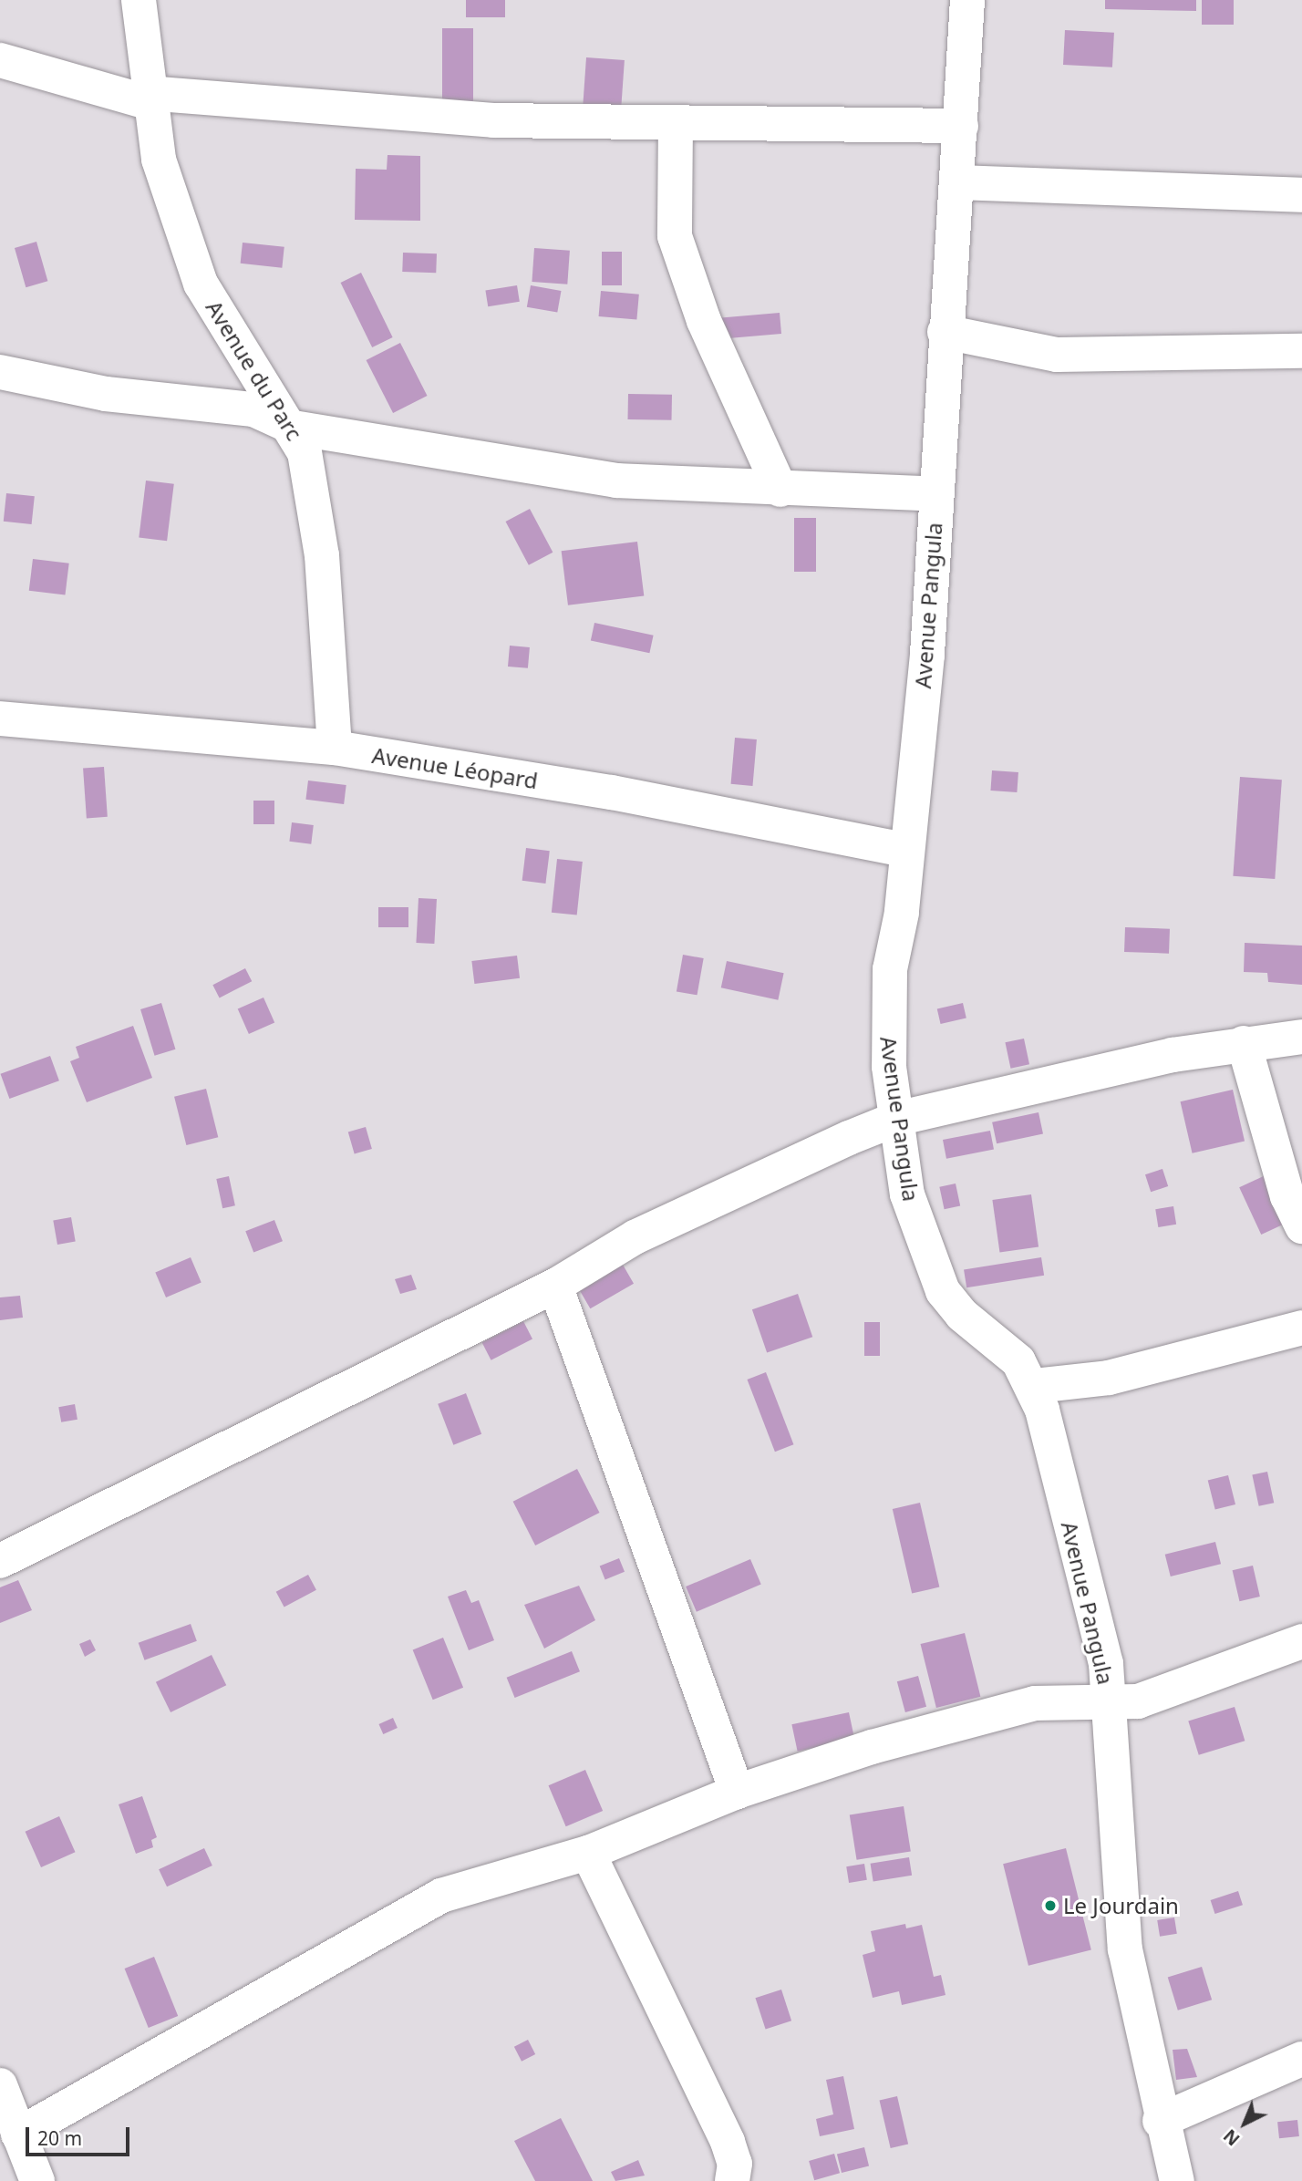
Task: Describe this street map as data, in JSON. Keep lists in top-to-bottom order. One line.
{"streets":{"street":["Avenue du Parc","Avenue Pangula","Avenue Léopard"]},"crossings":[["Avenue du Parc","Avenue Léopard"],["Avenue Pangula","Avenue Léopard"]],"places":["Le Jourdain"],"scale_bar":"20 m","north":"bottom left"}
